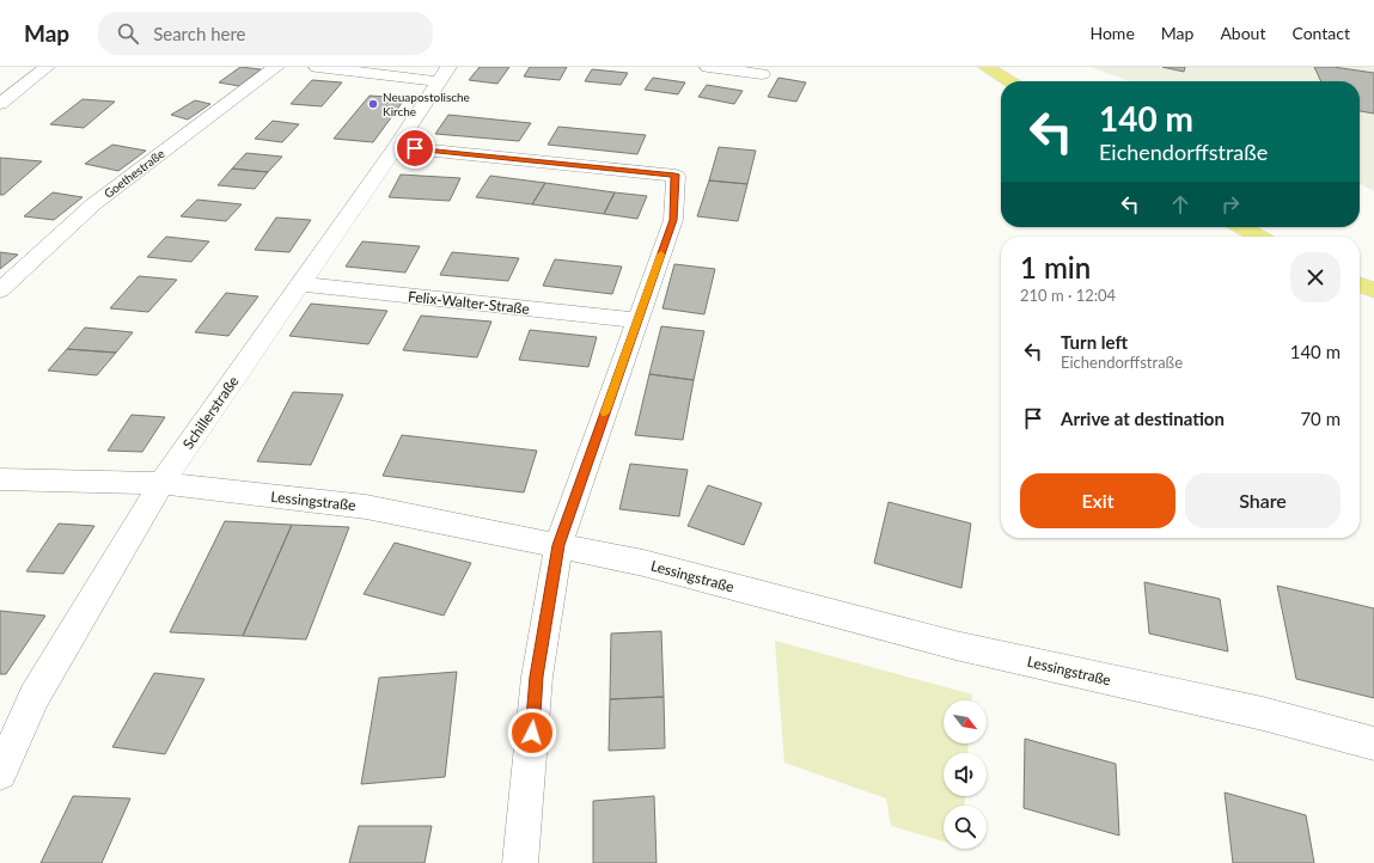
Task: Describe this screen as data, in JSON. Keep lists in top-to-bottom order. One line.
{"streets":{"street":["Goethestraße","Felix-Walter-Straße","Schillerstraße","Lessingstraße"]},"crossings":[["Felix-Walter-Straße","Schillerstraße"],["Schillerstraße","Lessingstraße"]],"places":["Neuapostolische Kirche"],"north":"bottom right","page":{"header":"Map","search":"Search here","nav":["Home","Map","About","Contact"],"turn":["140 m","Eichendorffstraße"],"heading":["1 min","210 m · 12:04"],"list":[{"name":"Turn left","note":"Eichendorffstraße","value":"140 m"},{"name":"Arrive at destination","value":"70 m"}],"buttons":["Exit","Share"]}}
